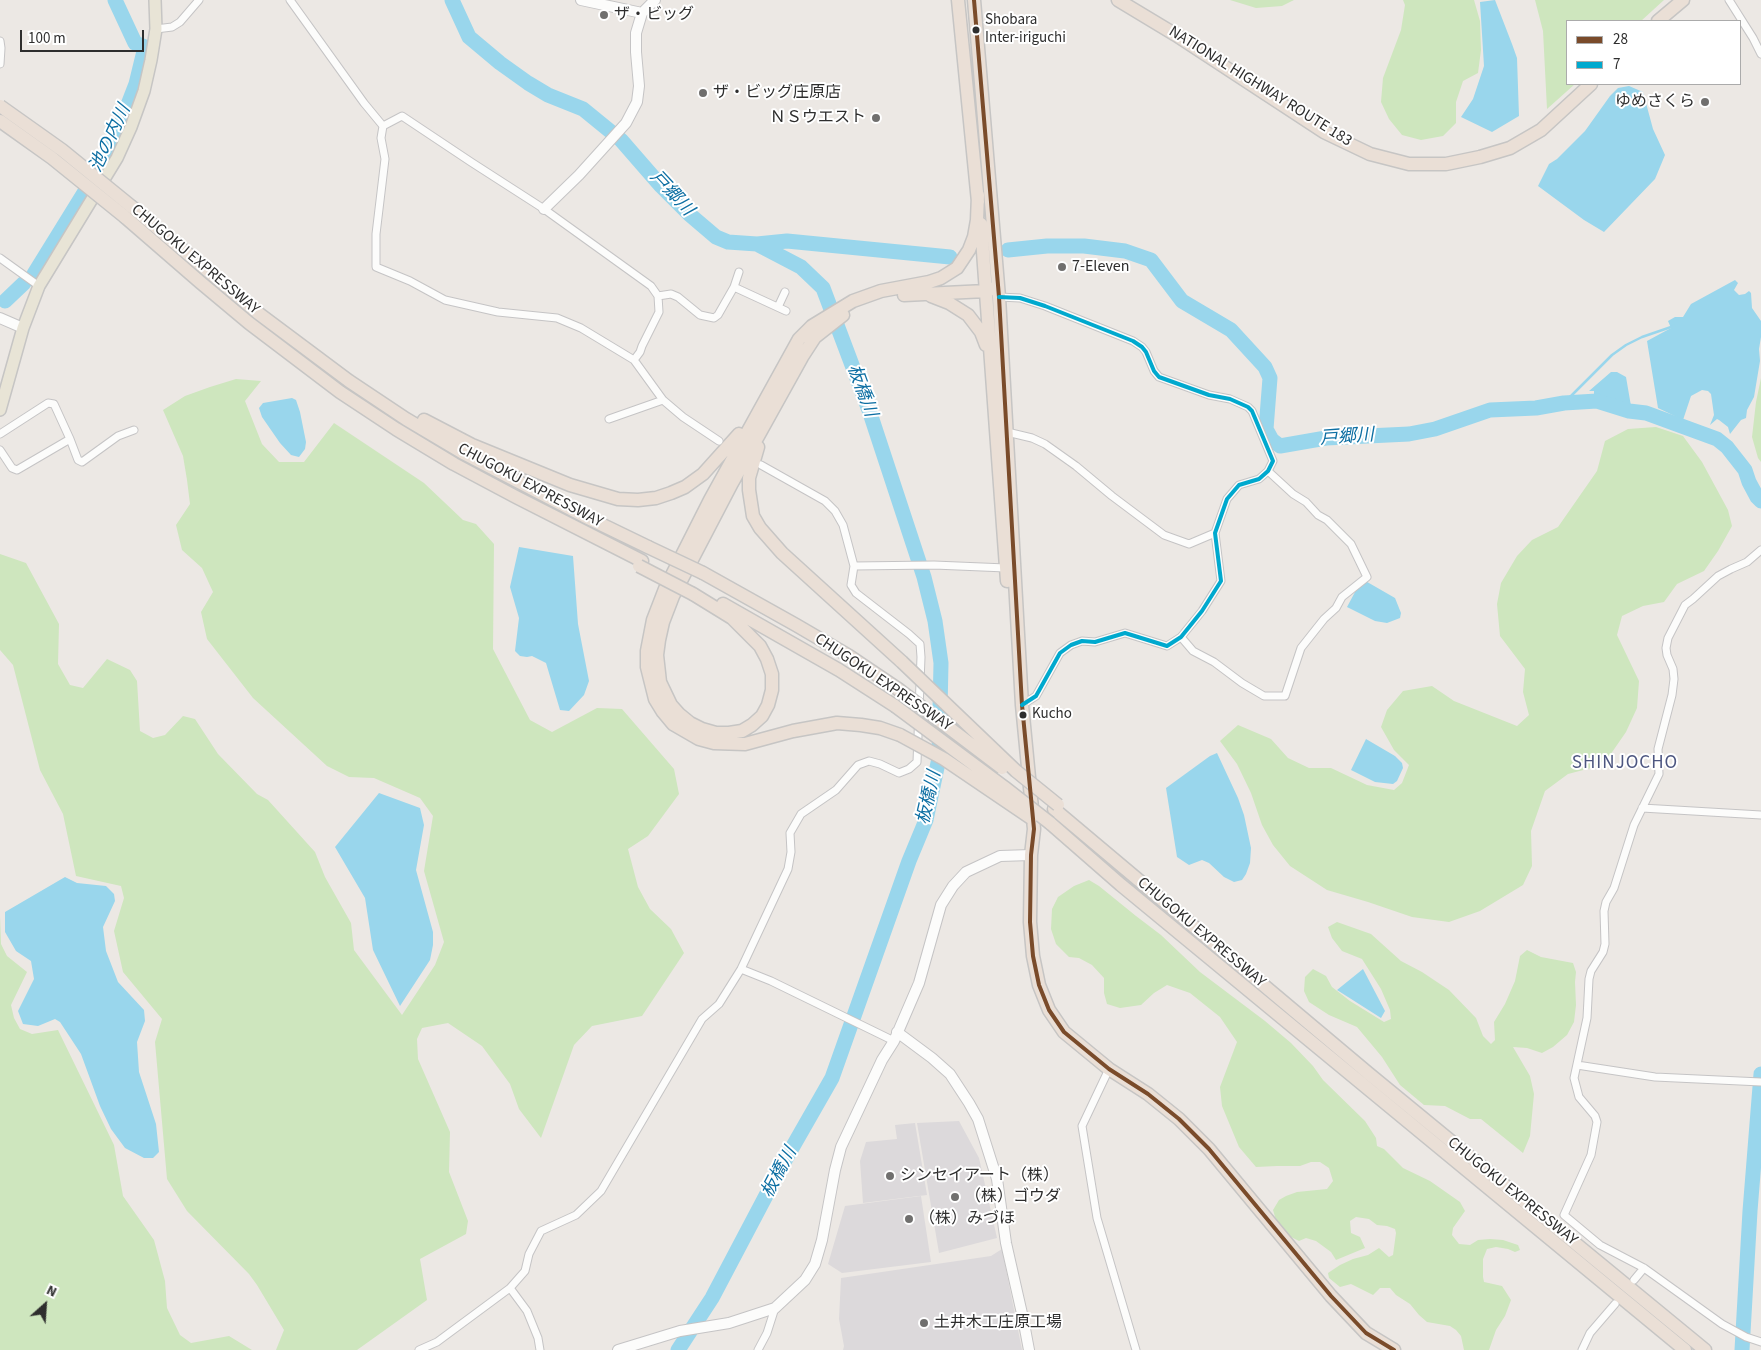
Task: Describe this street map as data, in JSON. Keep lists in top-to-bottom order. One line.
{"streets":{"highway":["NATIONAL HIGHWAY ROUTE 183","CHUGOKU EXPRESSWAY"]},"districts":["SHINJOCHO"],"water":["池の内川","戸郷川","板橋川"],"places":["ザ・ビッグ","Shobara Inter-iriguchi","ザ・ビッグ庄原店","ゆめさくら","ＮＳウエスト","7-Eleven","Kucho","シンセイアート（株）","（株）ゴウダ","（株）みづほ","土井木工庄原工場"],"lines":["transit line 28","transit line 7"],"legend":["28","7"],"scale_bar":"100 m","north":"top right"}
